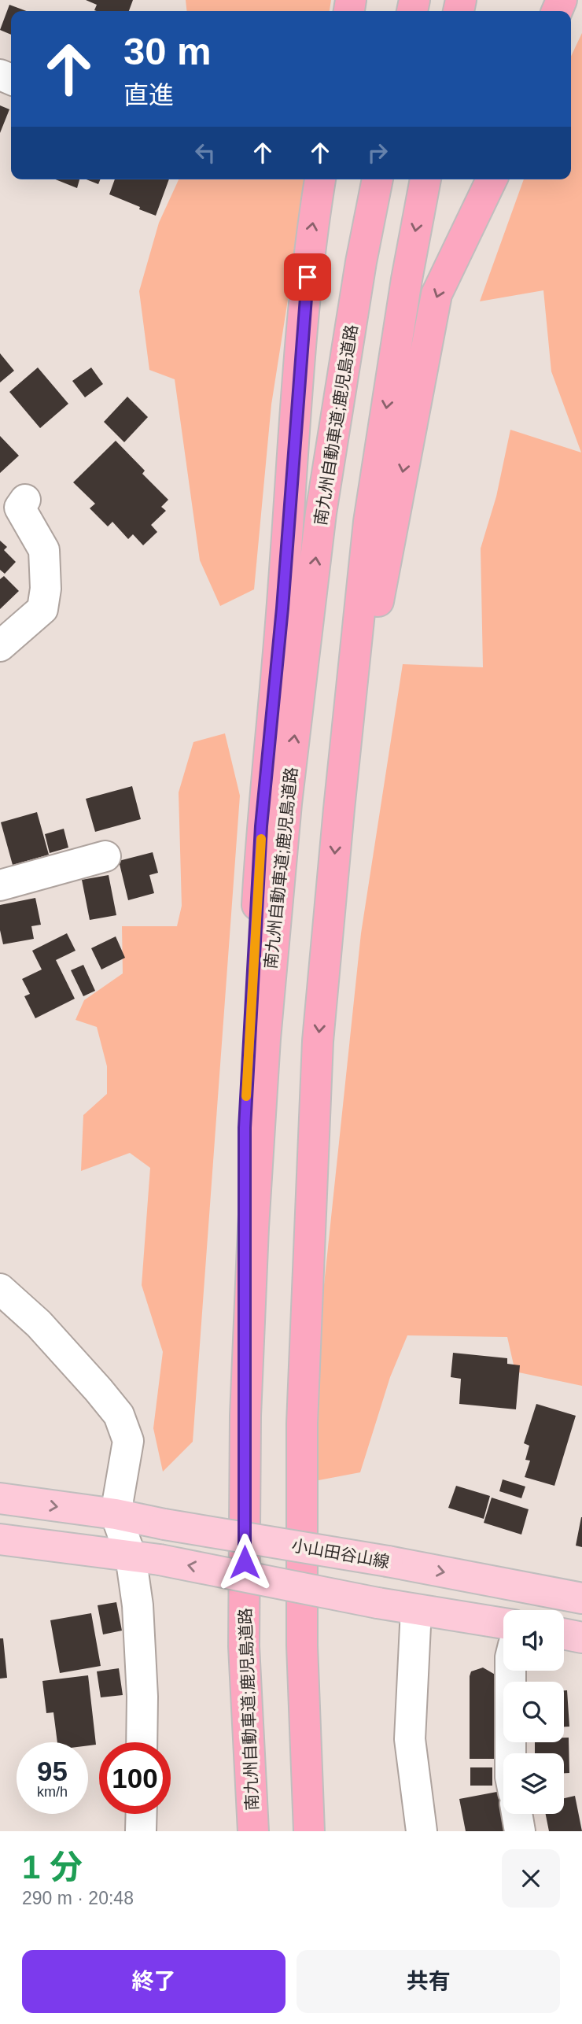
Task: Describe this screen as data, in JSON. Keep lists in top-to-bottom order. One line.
{"streets":{"highway":["南九州自動車道;鹿児島道路"],"main road":["小山田谷山線"]},"page":{"turn":["30 m","直進"],"speed":"95 km/h","limit":"100","heading":["1 分","290 m · 20:48"],"buttons":["終了","共有"]}}
